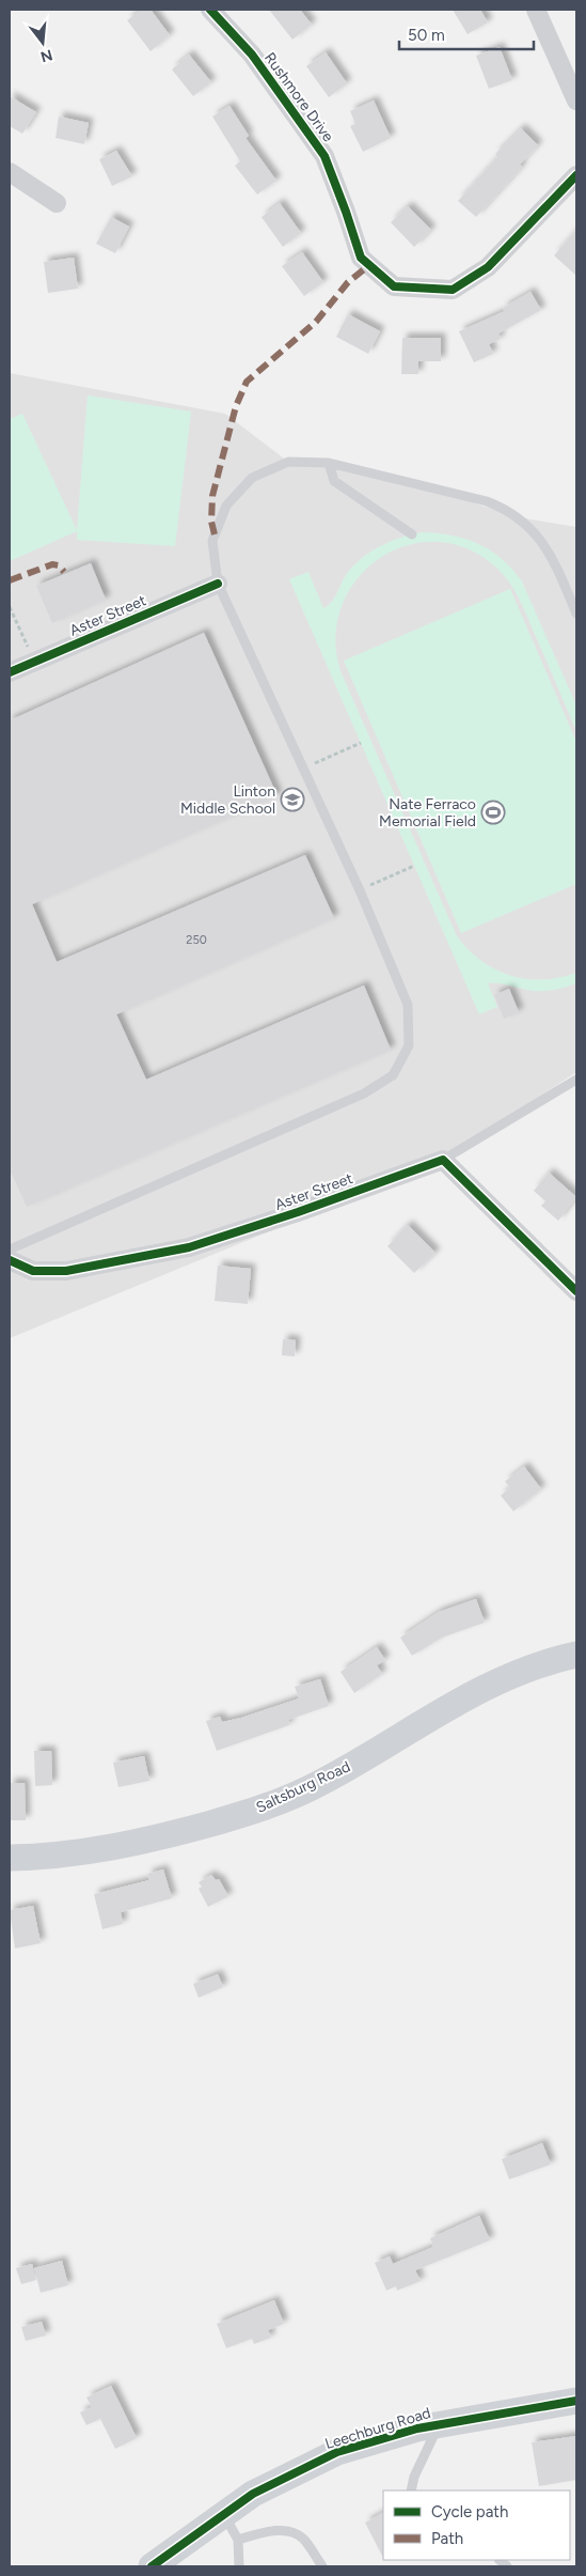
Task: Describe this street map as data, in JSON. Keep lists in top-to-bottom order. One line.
{"streets":{"main road":["Saltsburg Road","Leechburg Road"],"street":["Rushmore Drive","Aster Street"]},"places":{"school or university":["Linton Middle School"],"sports":["Nate Ferraco Memorial Field"]},"house_numbers":["250"],"legend":["Cycle path","Path"],"scale_bar":"50 m","north":"bottom"}
